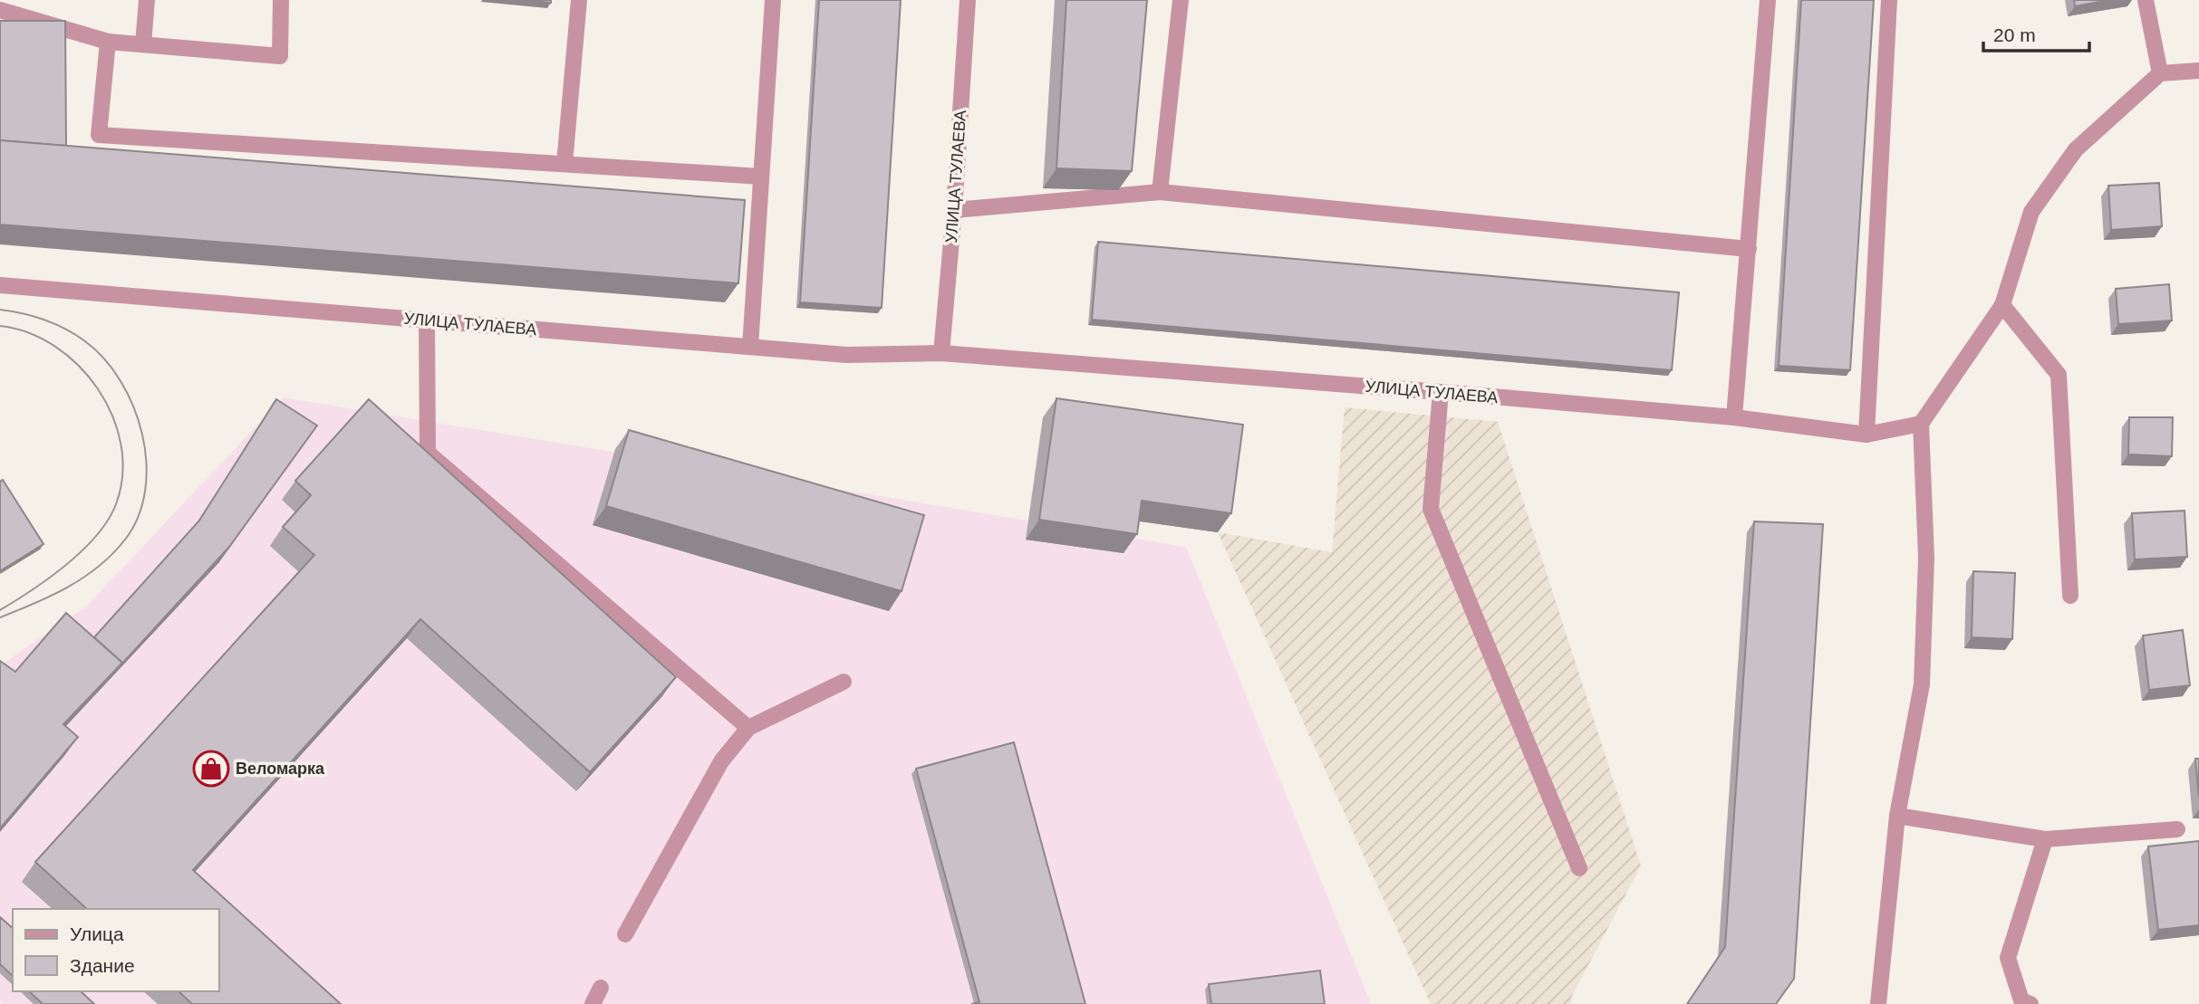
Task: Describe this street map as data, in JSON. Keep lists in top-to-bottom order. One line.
{"streets":{"street":["УЛИЦА ТУЛАЕВА"]},"places":{"shop":["Веломарка"]},"legend":["Улица","Здание"],"scale_bar":"20 m"}
